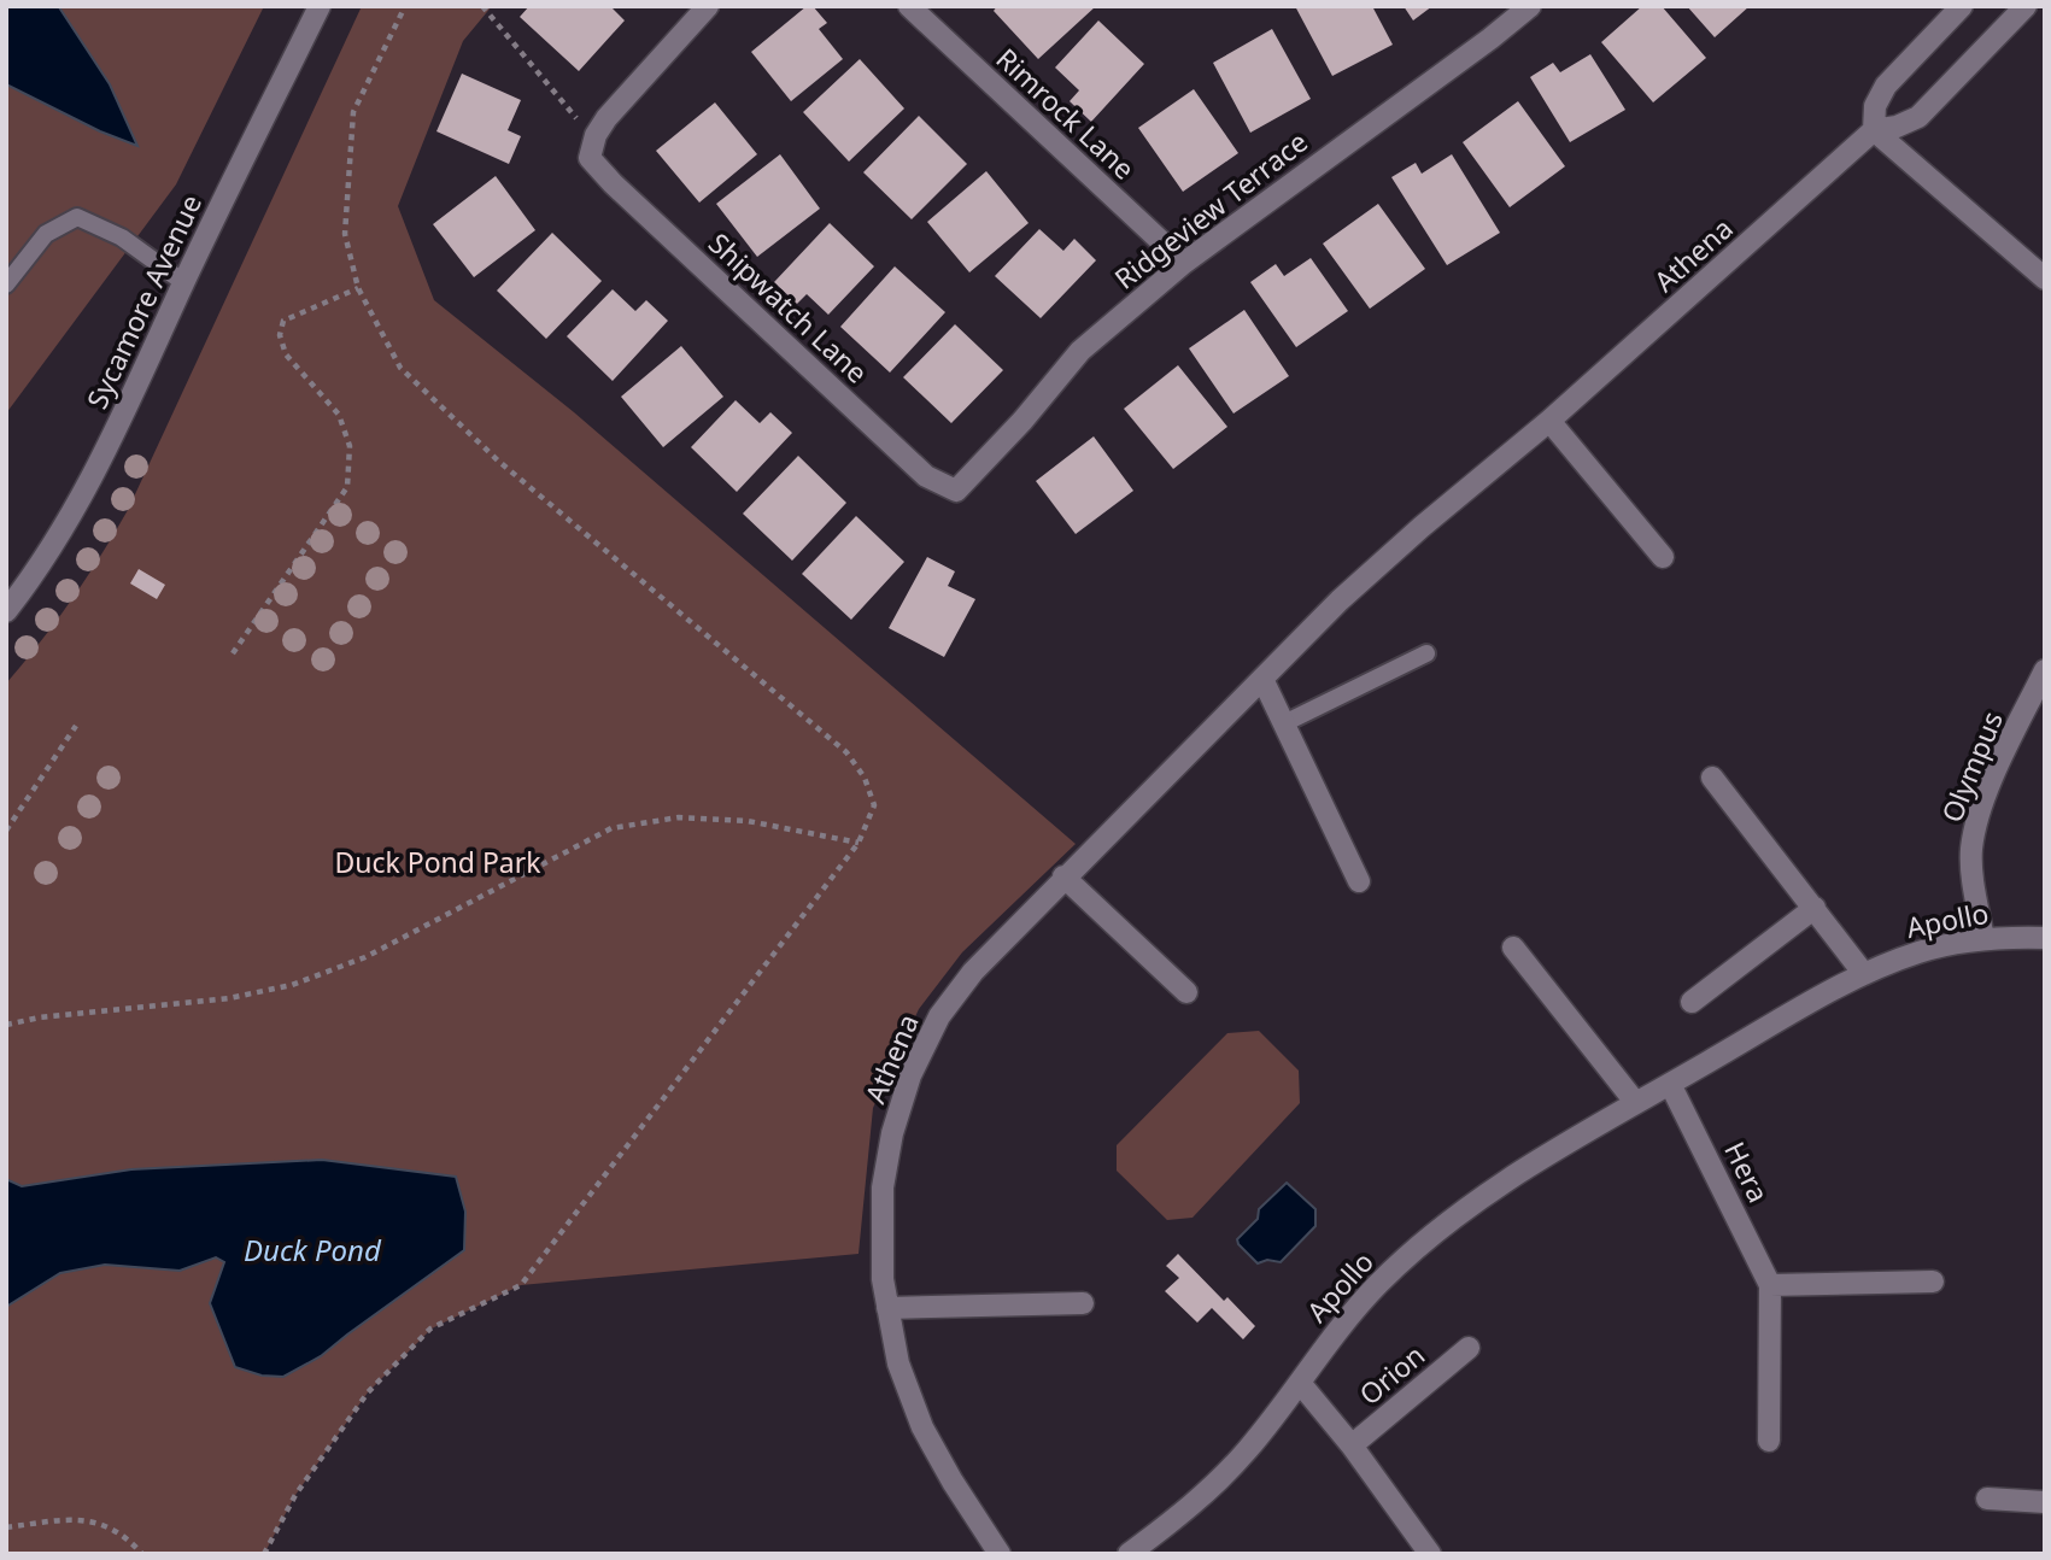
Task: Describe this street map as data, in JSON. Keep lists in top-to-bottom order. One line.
{"streets":{"street":["Rimrock Lane","Ridgeview Terrace","Athena","Sycamore Avenue","Shipwatch Lane","Olympus","Apollo","Hera","Orion"]},"crossings":[["Rimrock Lane","Ridgeview Terrace"],["Ridgeview Terrace","Shipwatch Lane"],["Olympus","Apollo"],["Apollo","Hera"],["Apollo","Orion"]],"water":["Duck Pond"],"parks":["Duck Pond Park"]}
